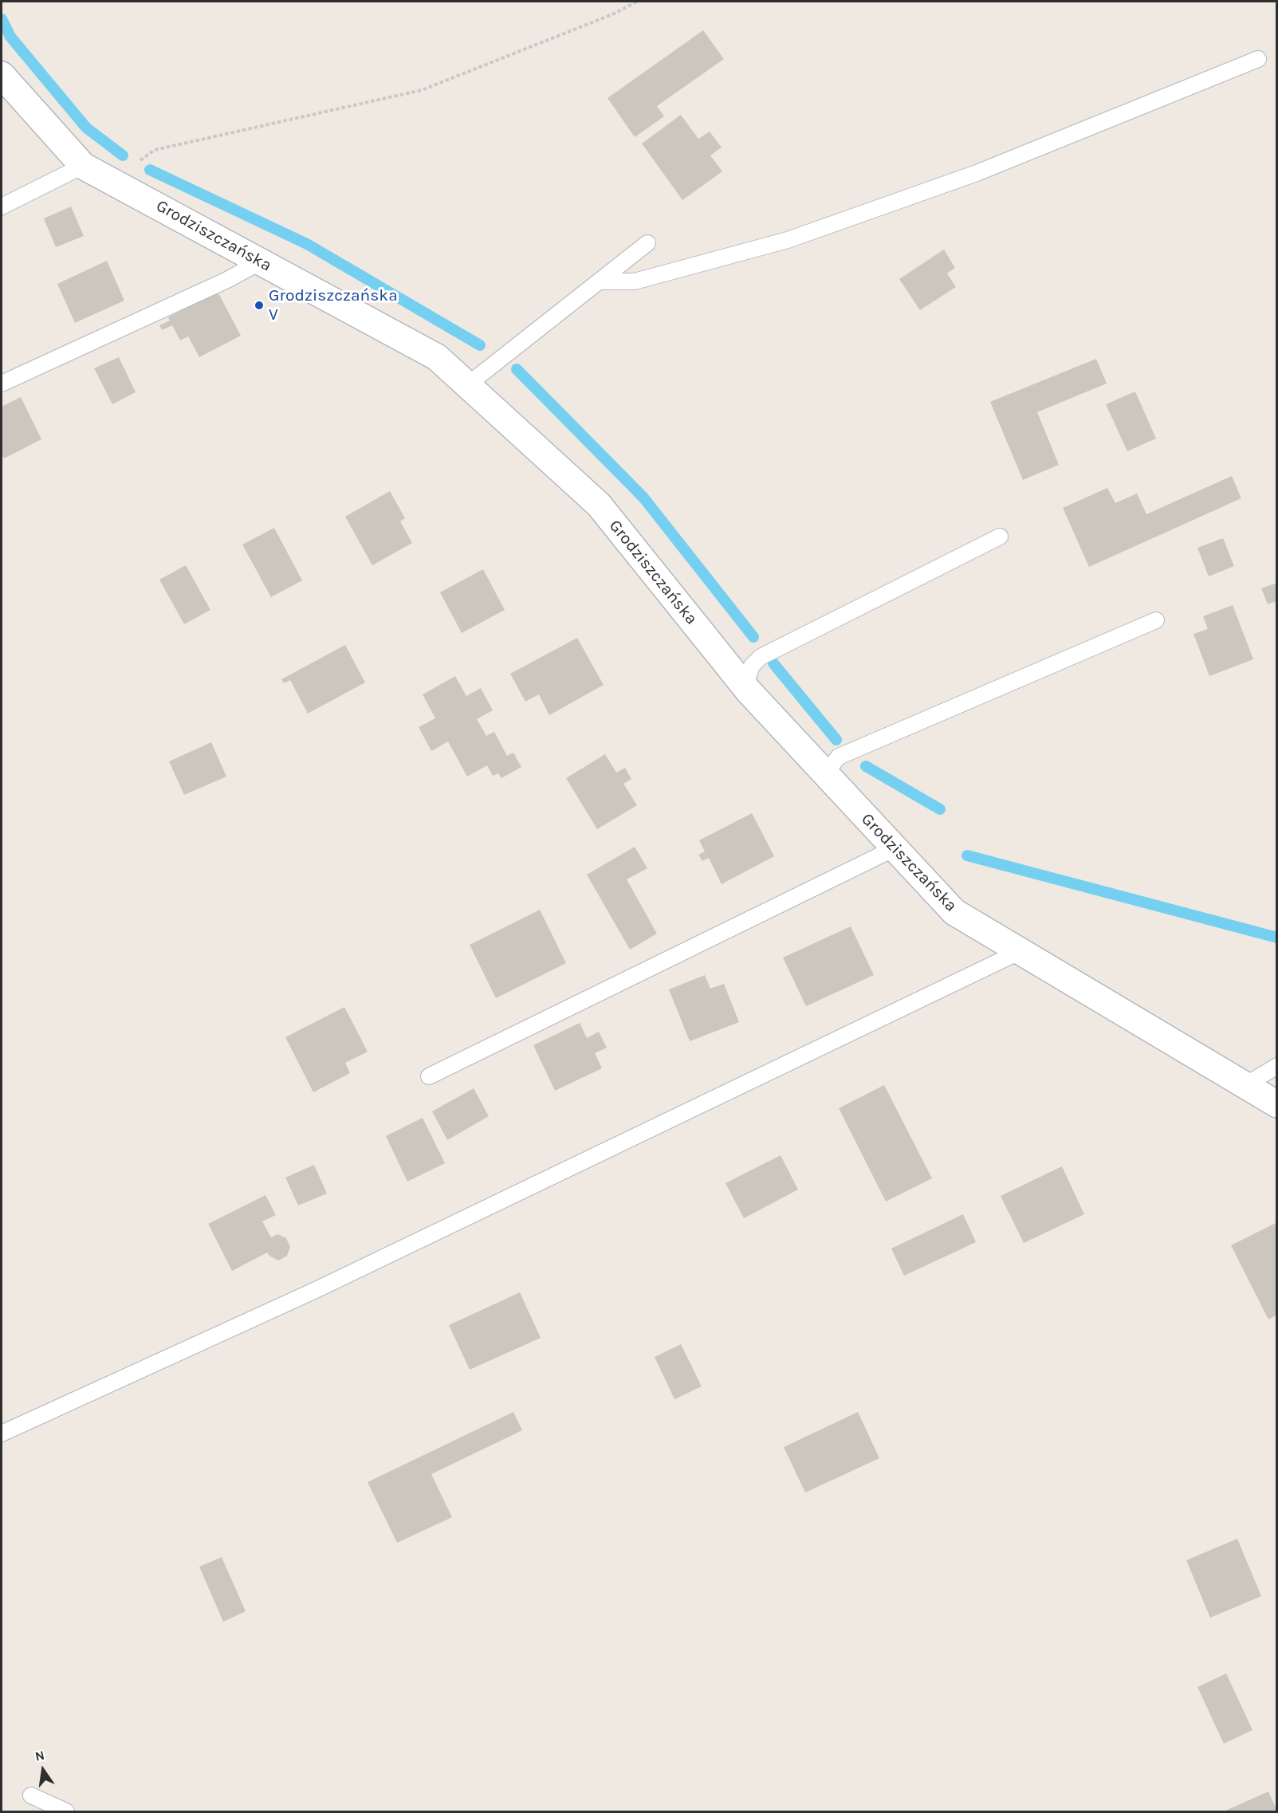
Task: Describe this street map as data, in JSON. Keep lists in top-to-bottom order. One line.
{"streets":{"street":["Grodziszczańska"]},"places":["Grodziszczańska V"],"north":"top"}
